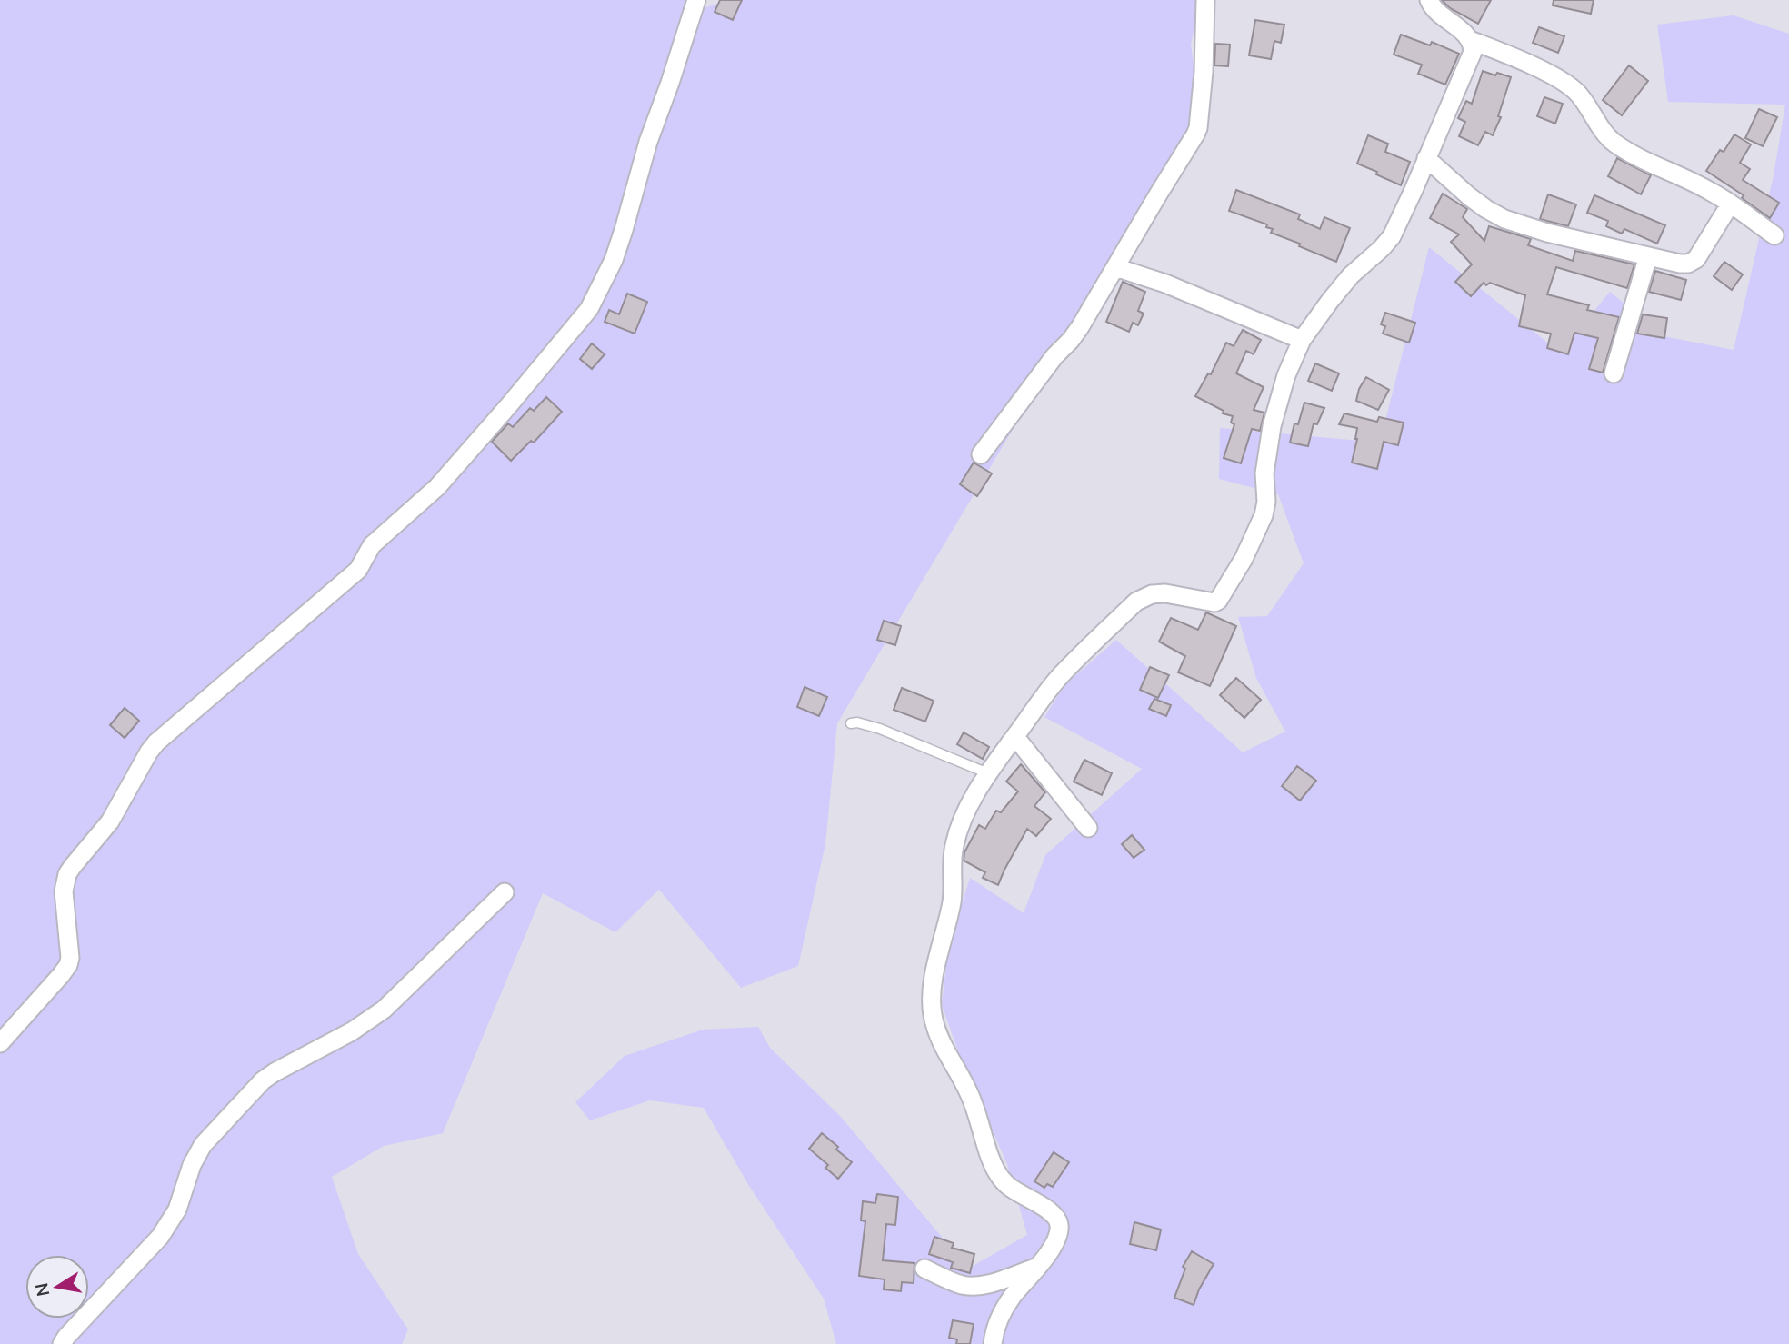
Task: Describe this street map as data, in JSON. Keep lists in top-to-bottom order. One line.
{"north":"left"}
